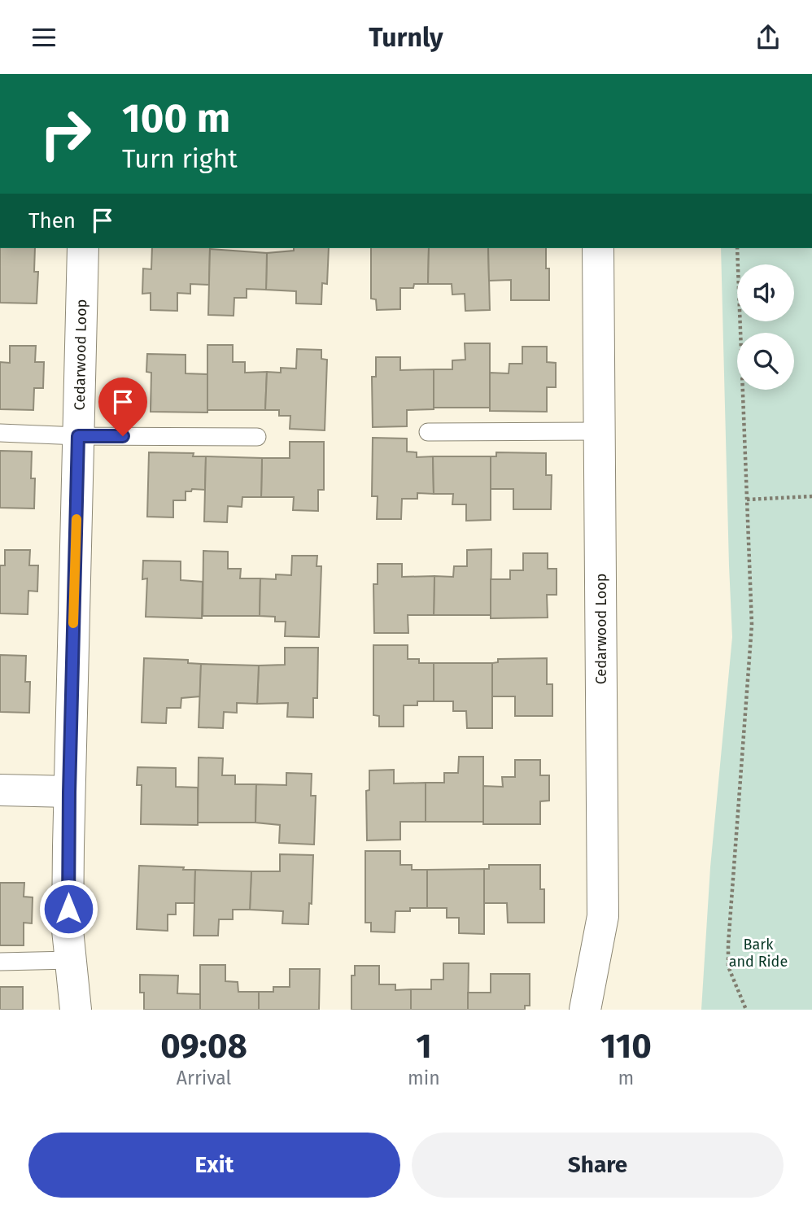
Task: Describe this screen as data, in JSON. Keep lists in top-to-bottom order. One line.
{"streets":{"street":["Cedarwood Loop"]},"parks":["Bark and Ride"],"page":{"header":"Turnly","turn":["100 m","Turn right"],"then":"Then","eta":["09:08","Arrival","1","min","110","m"],"buttons":["Exit","Share"]}}
